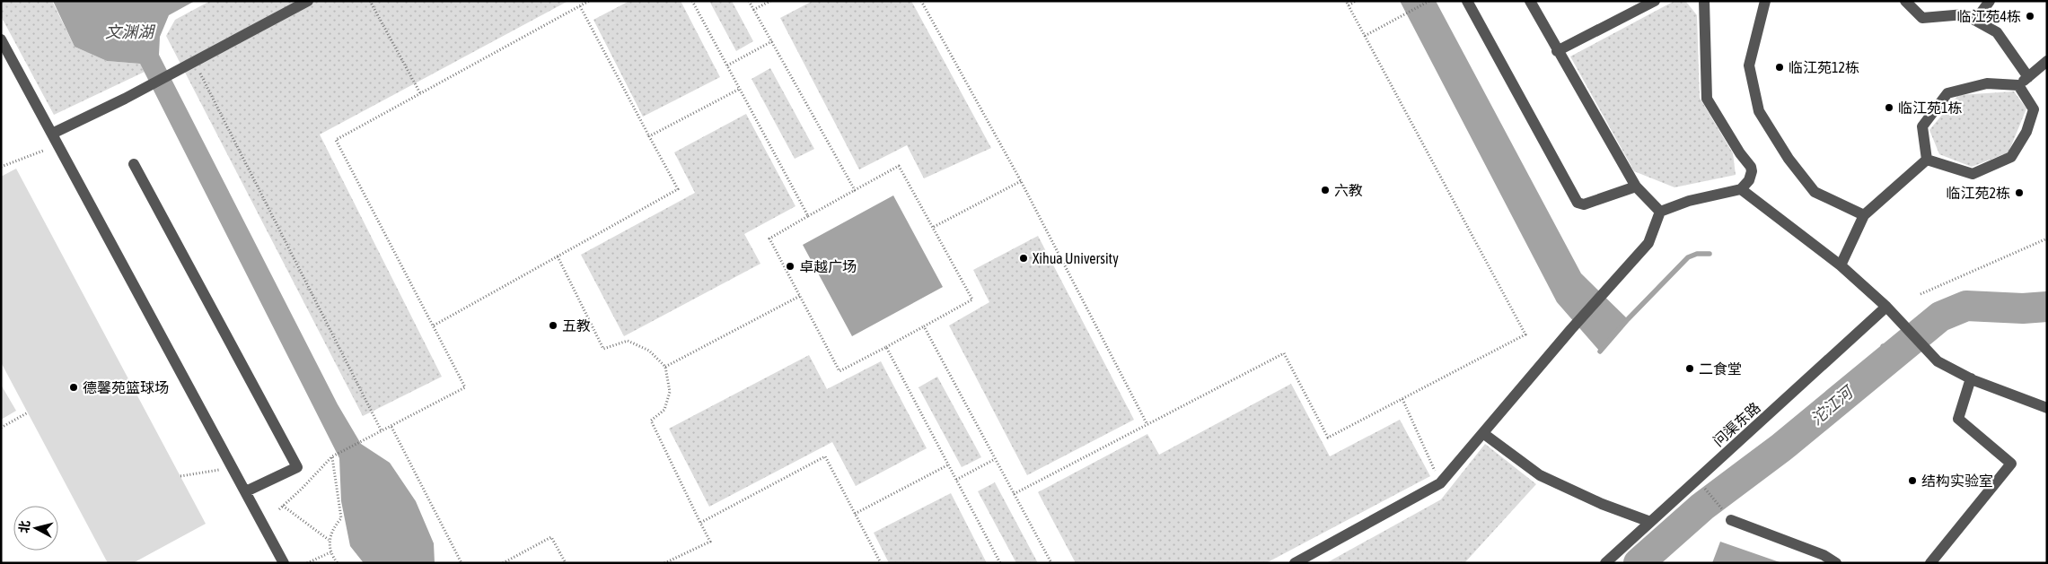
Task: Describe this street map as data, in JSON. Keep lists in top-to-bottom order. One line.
{"streets":{"street":["问渠东路"]},"water":["文渊湖","沱江河"],"places":["临江苑4栋","临江苑12栋","临江苑1栋","六教","临江苑2栋","Xihua University","卓越广场","五教","二食堂","德馨苑篮球场","结构实验室"],"north":"left"}
